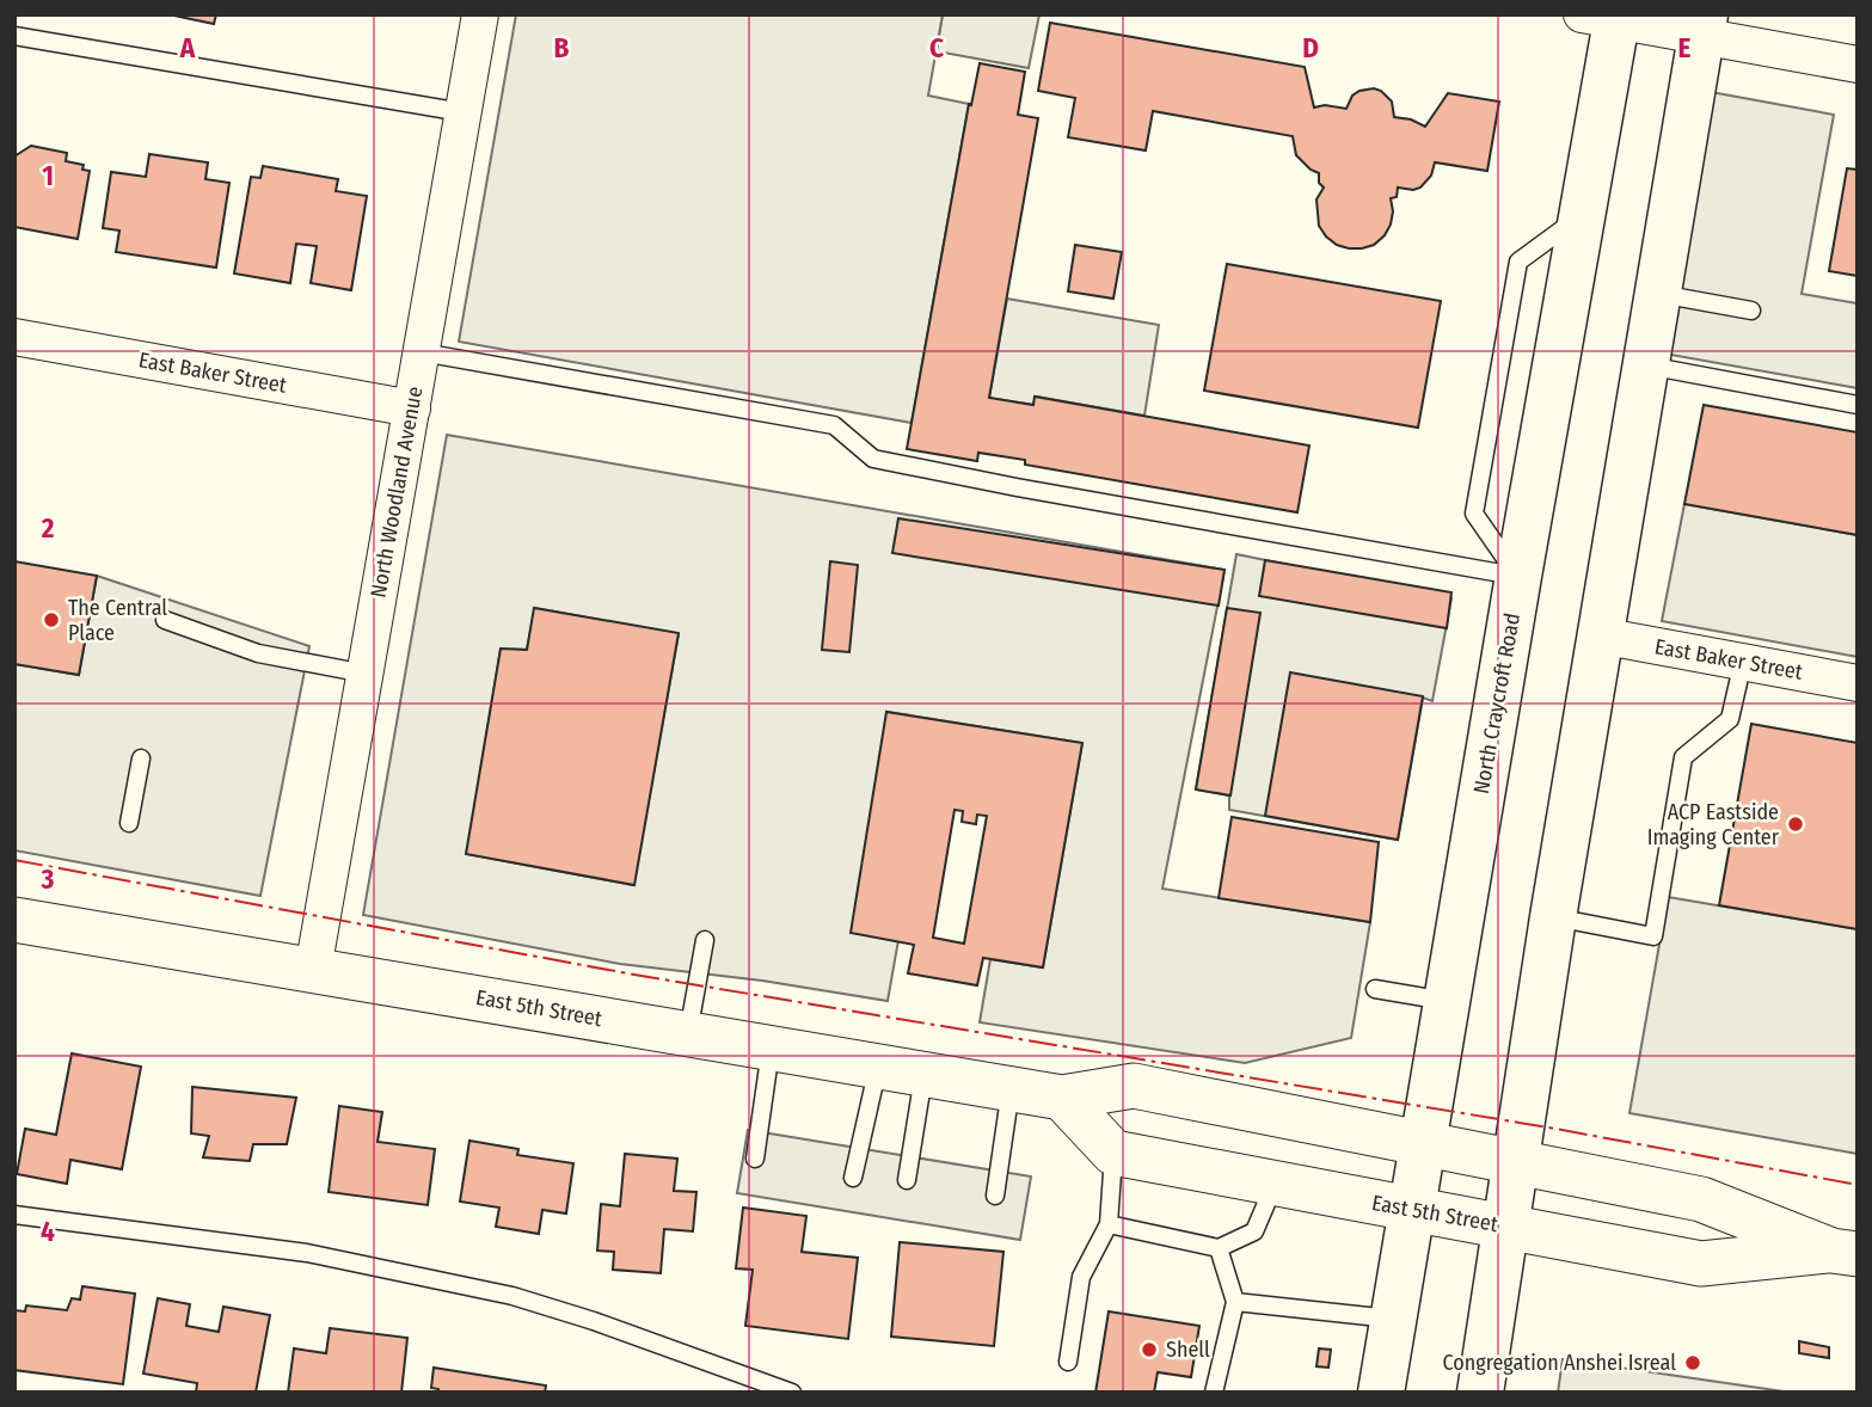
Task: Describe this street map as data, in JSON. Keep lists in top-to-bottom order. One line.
{"streets":{"main road":["North Craycroft Road"],"street":["East Baker Street","North Woodland Avenue","East 5th Street"]},"crossings":[["East Baker Street","North Woodland Avenue"],["North Woodland Avenue","East 5th Street"],["North Craycroft Road","East 5th Street"]],"places":["The Central Place","ACP Eastside Imaging Center","Shell","Congregation Anshei Isreal"],"grid":{"columns":["A","B","C","D","E"],"rows":["1","2","3","4"]}}
